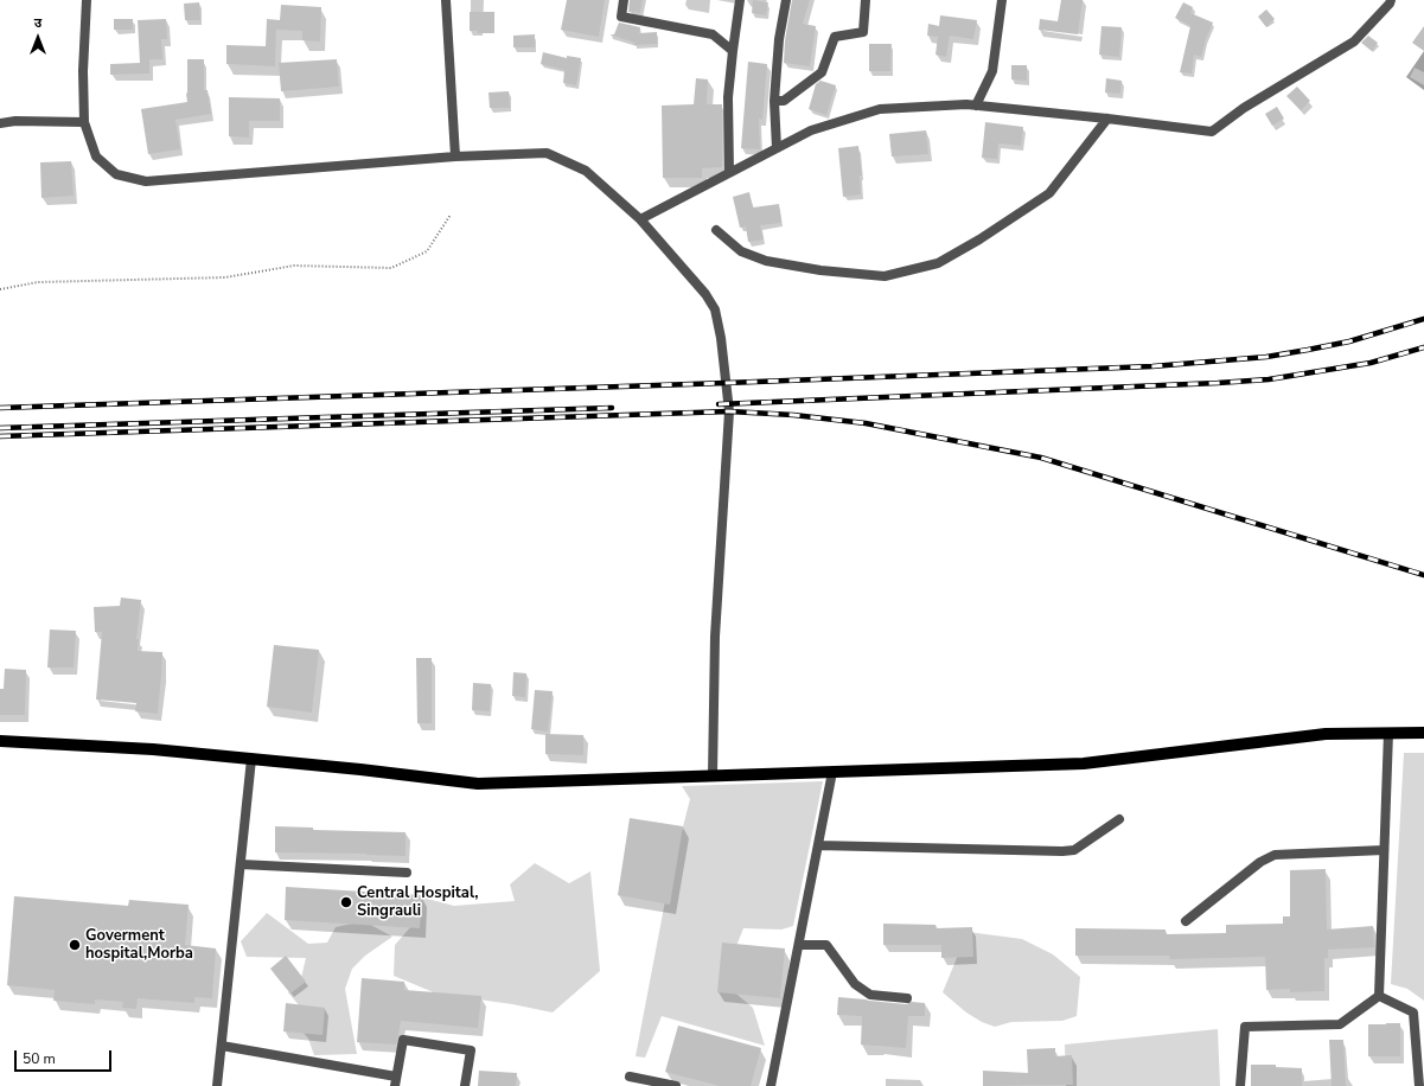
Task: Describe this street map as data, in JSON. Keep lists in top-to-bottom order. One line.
{"places":["Central Hospital, Singrauli","Goverment hospital,Morba"],"scale_bar":"50 m","north":"top"}
